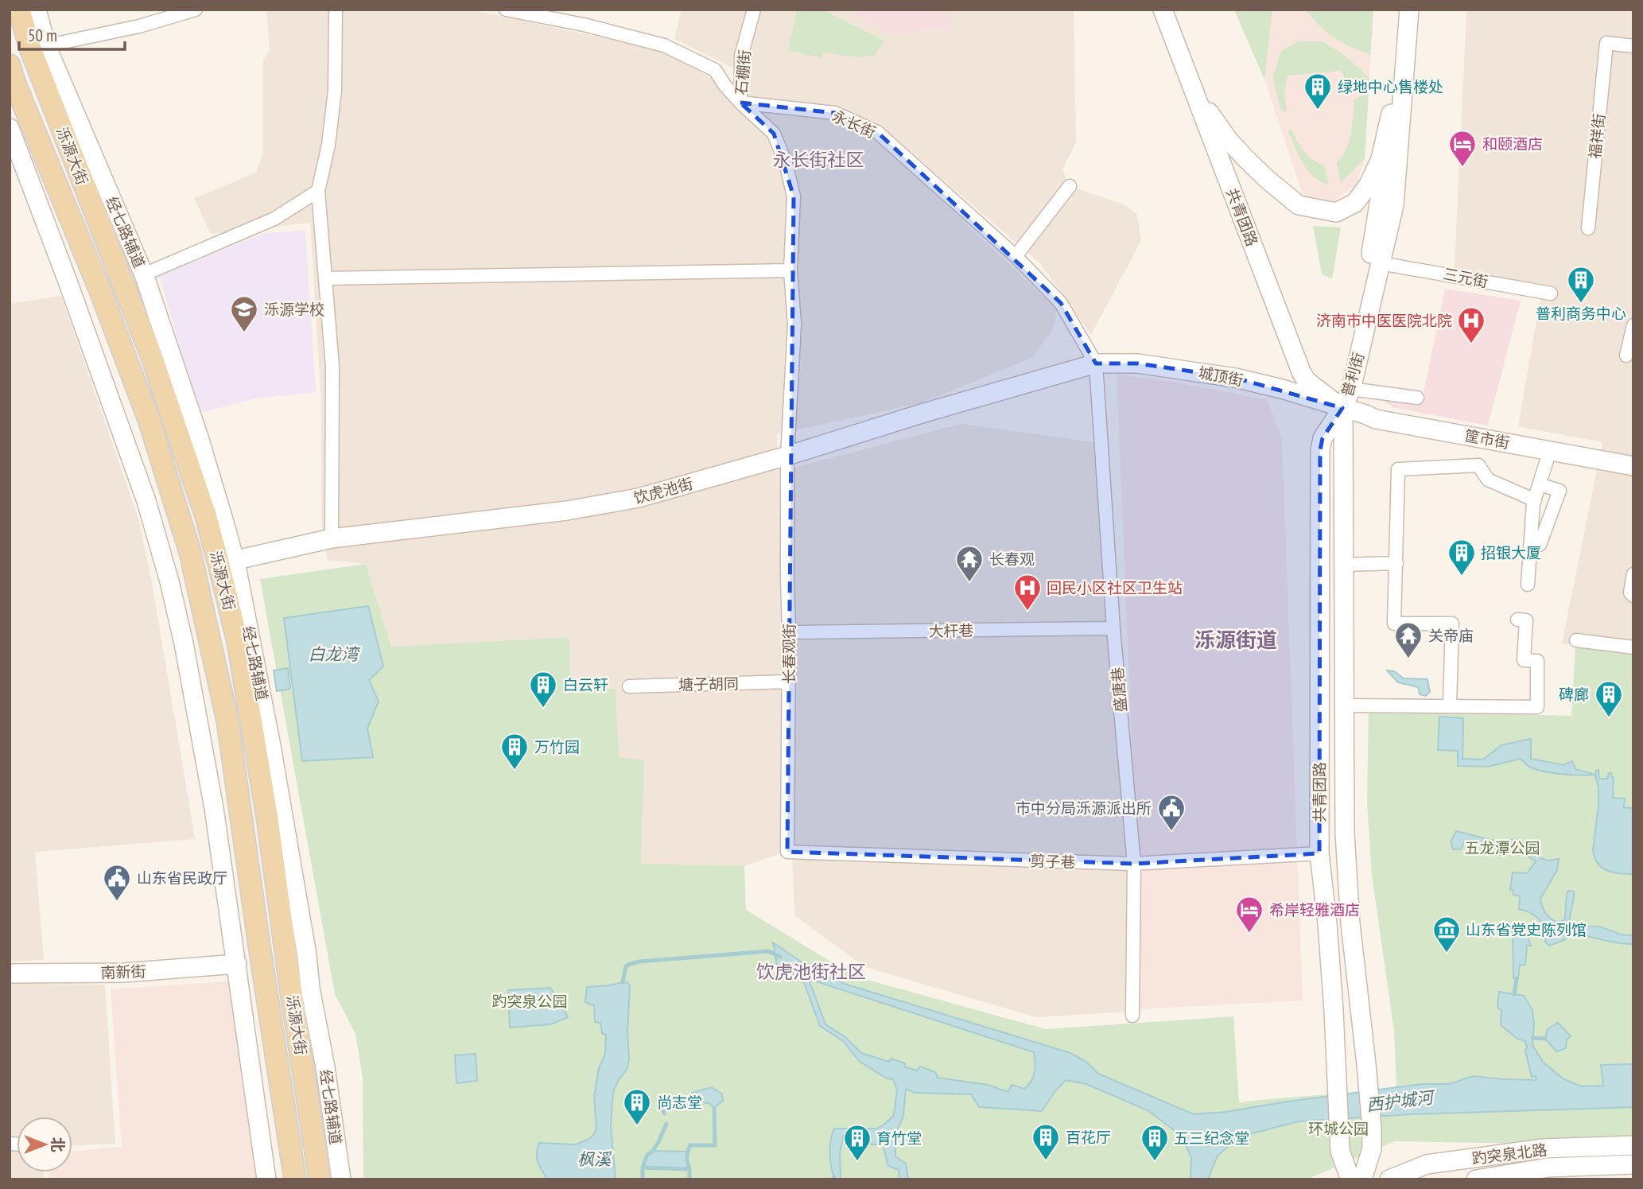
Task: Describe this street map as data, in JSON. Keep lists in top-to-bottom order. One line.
{"streets":{"main road":["泺源大街"],"street":["石棚街","永长街","福祥街","共青团路","经七路辅道","三元街","普利街","城顶街","筐市街","饮虎池街","大杆巷","长春观街","塘子胡同","盛唐巷","剪子巷","南新街","趵突泉北路"]},"crossings":[["石棚街","永长街"],["石棚街","长春观街"],["永长街","城顶街"],["永长街","饮虎池街"],["永长街","长春观街"],["永长街","盛唐巷"],["泺源大街","经七路辅道"],["泺源大街","饮虎池街"],["共青团路","普利街"],["共青团路","城顶街"],["共青团路","筐市街"],["共青团路","剪子巷"],["经七路辅道","饮虎池街"],["三元街","普利街"],["普利街","城顶街"],["普利街","筐市街"],["城顶街","筐市街"],["城顶街","饮虎池街"],["城顶街","盛唐巷"],["饮虎池街","长春观街"],["饮虎池街","盛唐巷"],["大杆巷","长春观街"],["大杆巷","盛唐巷"],["长春观街","塘子胡同"],["长春观街","剪子巷"],["盛唐巷","剪子巷"]],"districts":["永长街社区","泺源街道","饮虎池街社区"],"water":["白龙湾","西护城河","枫溪"],"parks":["五龙潭公园","趵突泉公园","环城公园"],"places":{"building":["绿地中心售楼处","普利商务中心","招银大厦","白云轩","碑廊","万竹园","尚志堂","百花厅","育竹堂","五三纪念堂"],"hotel":["和颐酒店","希岸轻雅酒店"],"school or university":["泺源学校"],"hospital":["济南市中医医院北院","回民小区社区卫生站"],"temple":["长春观","关帝庙"],"public building":["市中分局泺源派出所","山东省民政厅"],"museum":["山东省党史陈列馆"]},"scale_bar":"50 m","north":"right"}
